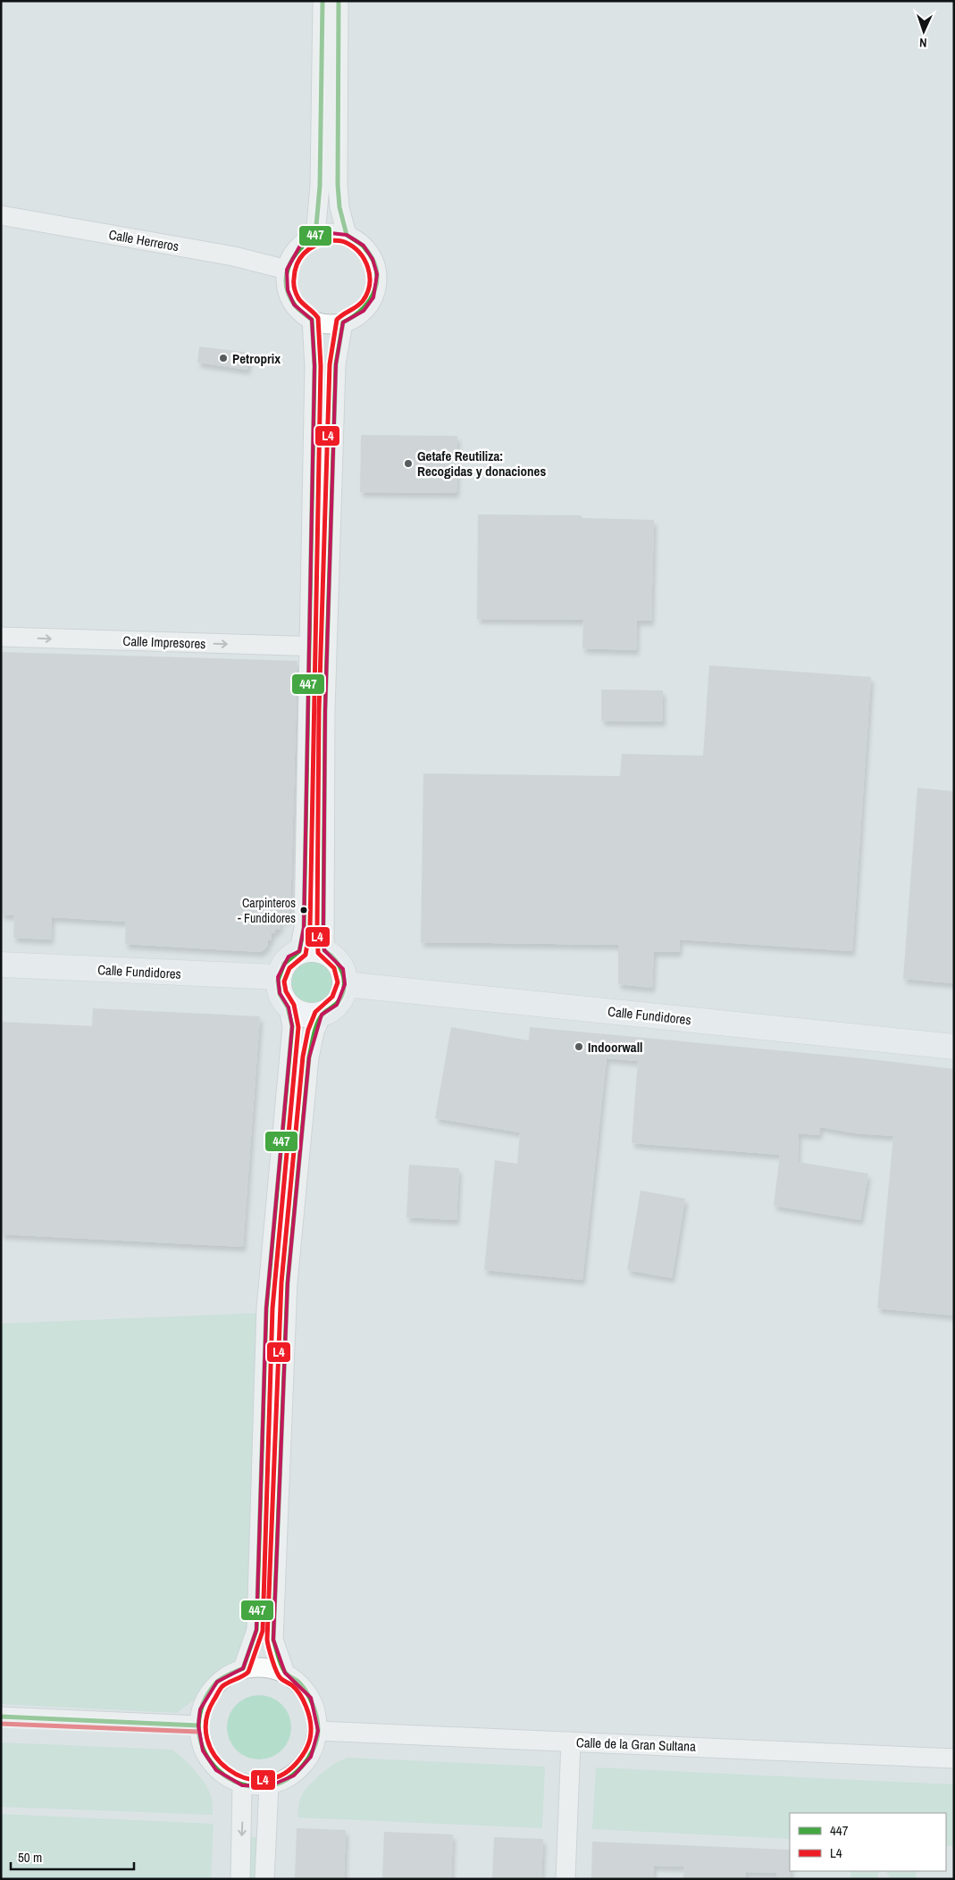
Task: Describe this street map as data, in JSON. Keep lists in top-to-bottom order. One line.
{"streets":{"street":["Calle Herreros","Calle Impresores","Calle Fundidores","Calle de la Gran Sultana"]},"one_way":["Calle Impresores"],"places":["Petroprix","Getafe Reutiliza: Recogidas y donaciones","Carpinteros - Fundidores","Indoorwall"],"lines":["transit line 447","transit line L4"],"legend":["447","L4"],"scale_bar":"50 m","north":"bottom"}
